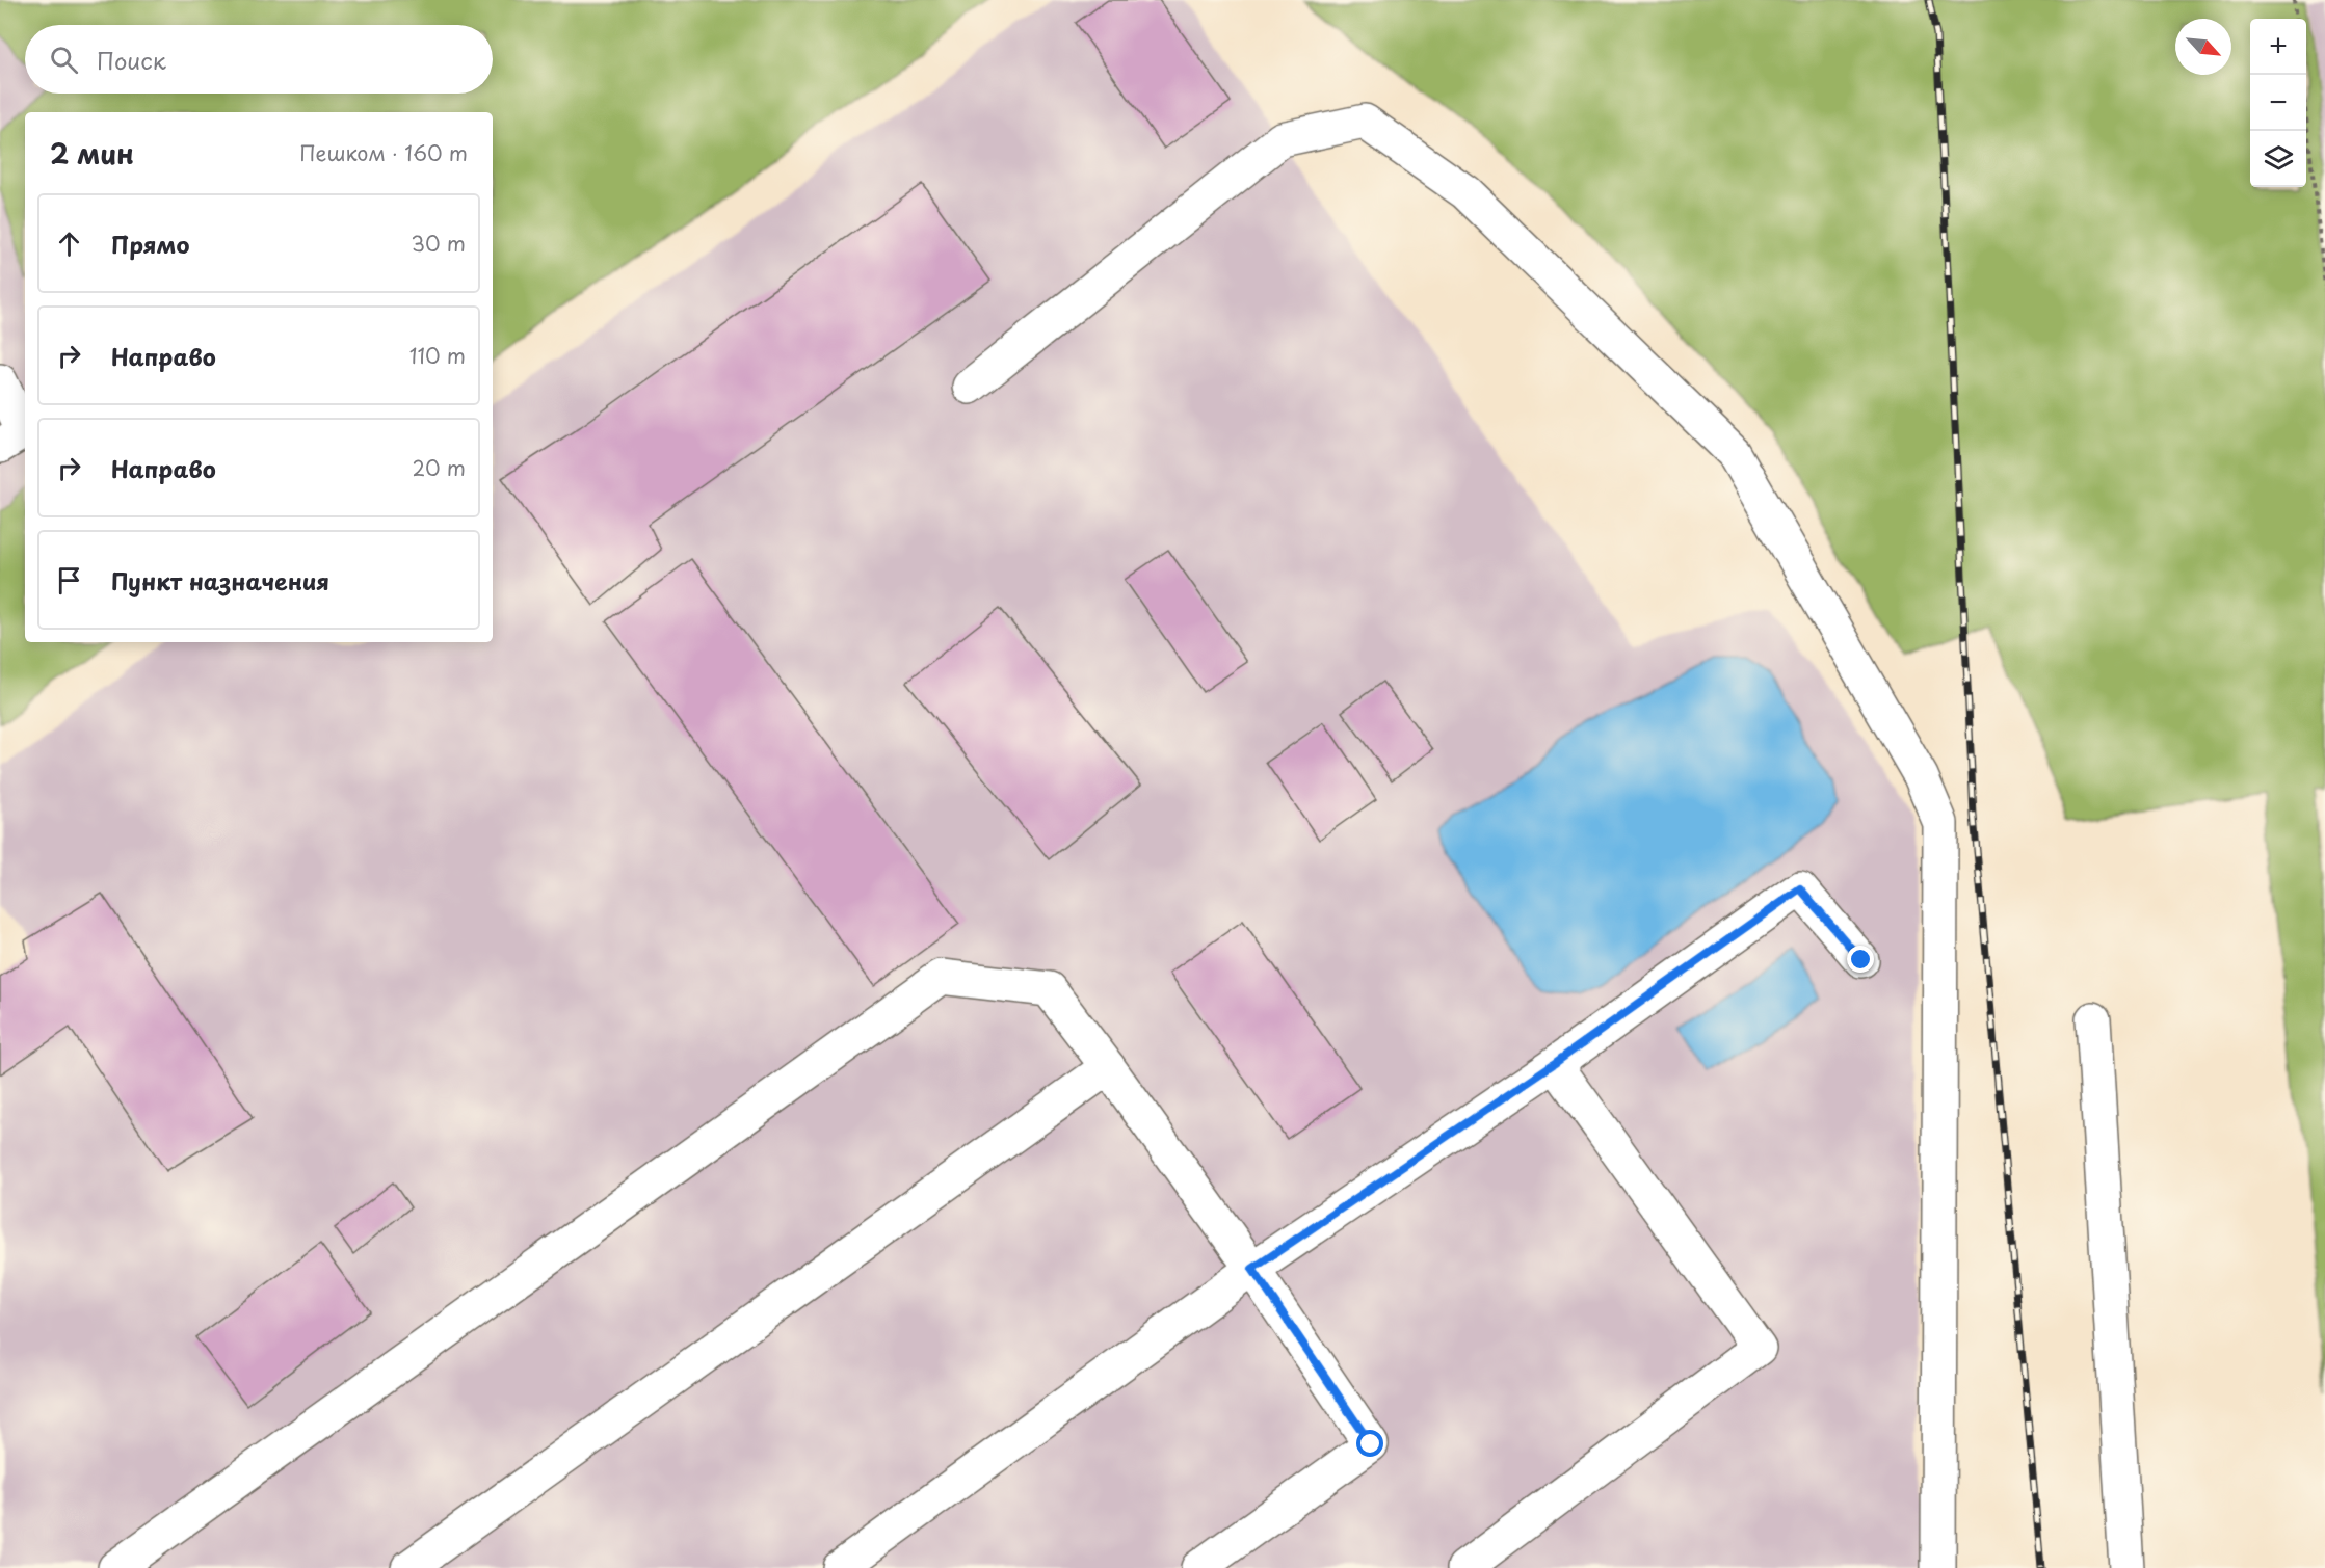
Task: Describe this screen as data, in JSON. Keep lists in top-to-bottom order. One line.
{"north":"bottom right","page":{"map_buttons":["+","−"],"search":"Поиск","heading":["2 мин","Пешком · 160 m"],"list":[["Прямо","30 m"],["Направо","110 m"],["Направо","20 m"],"Пункт назначения"]}}
